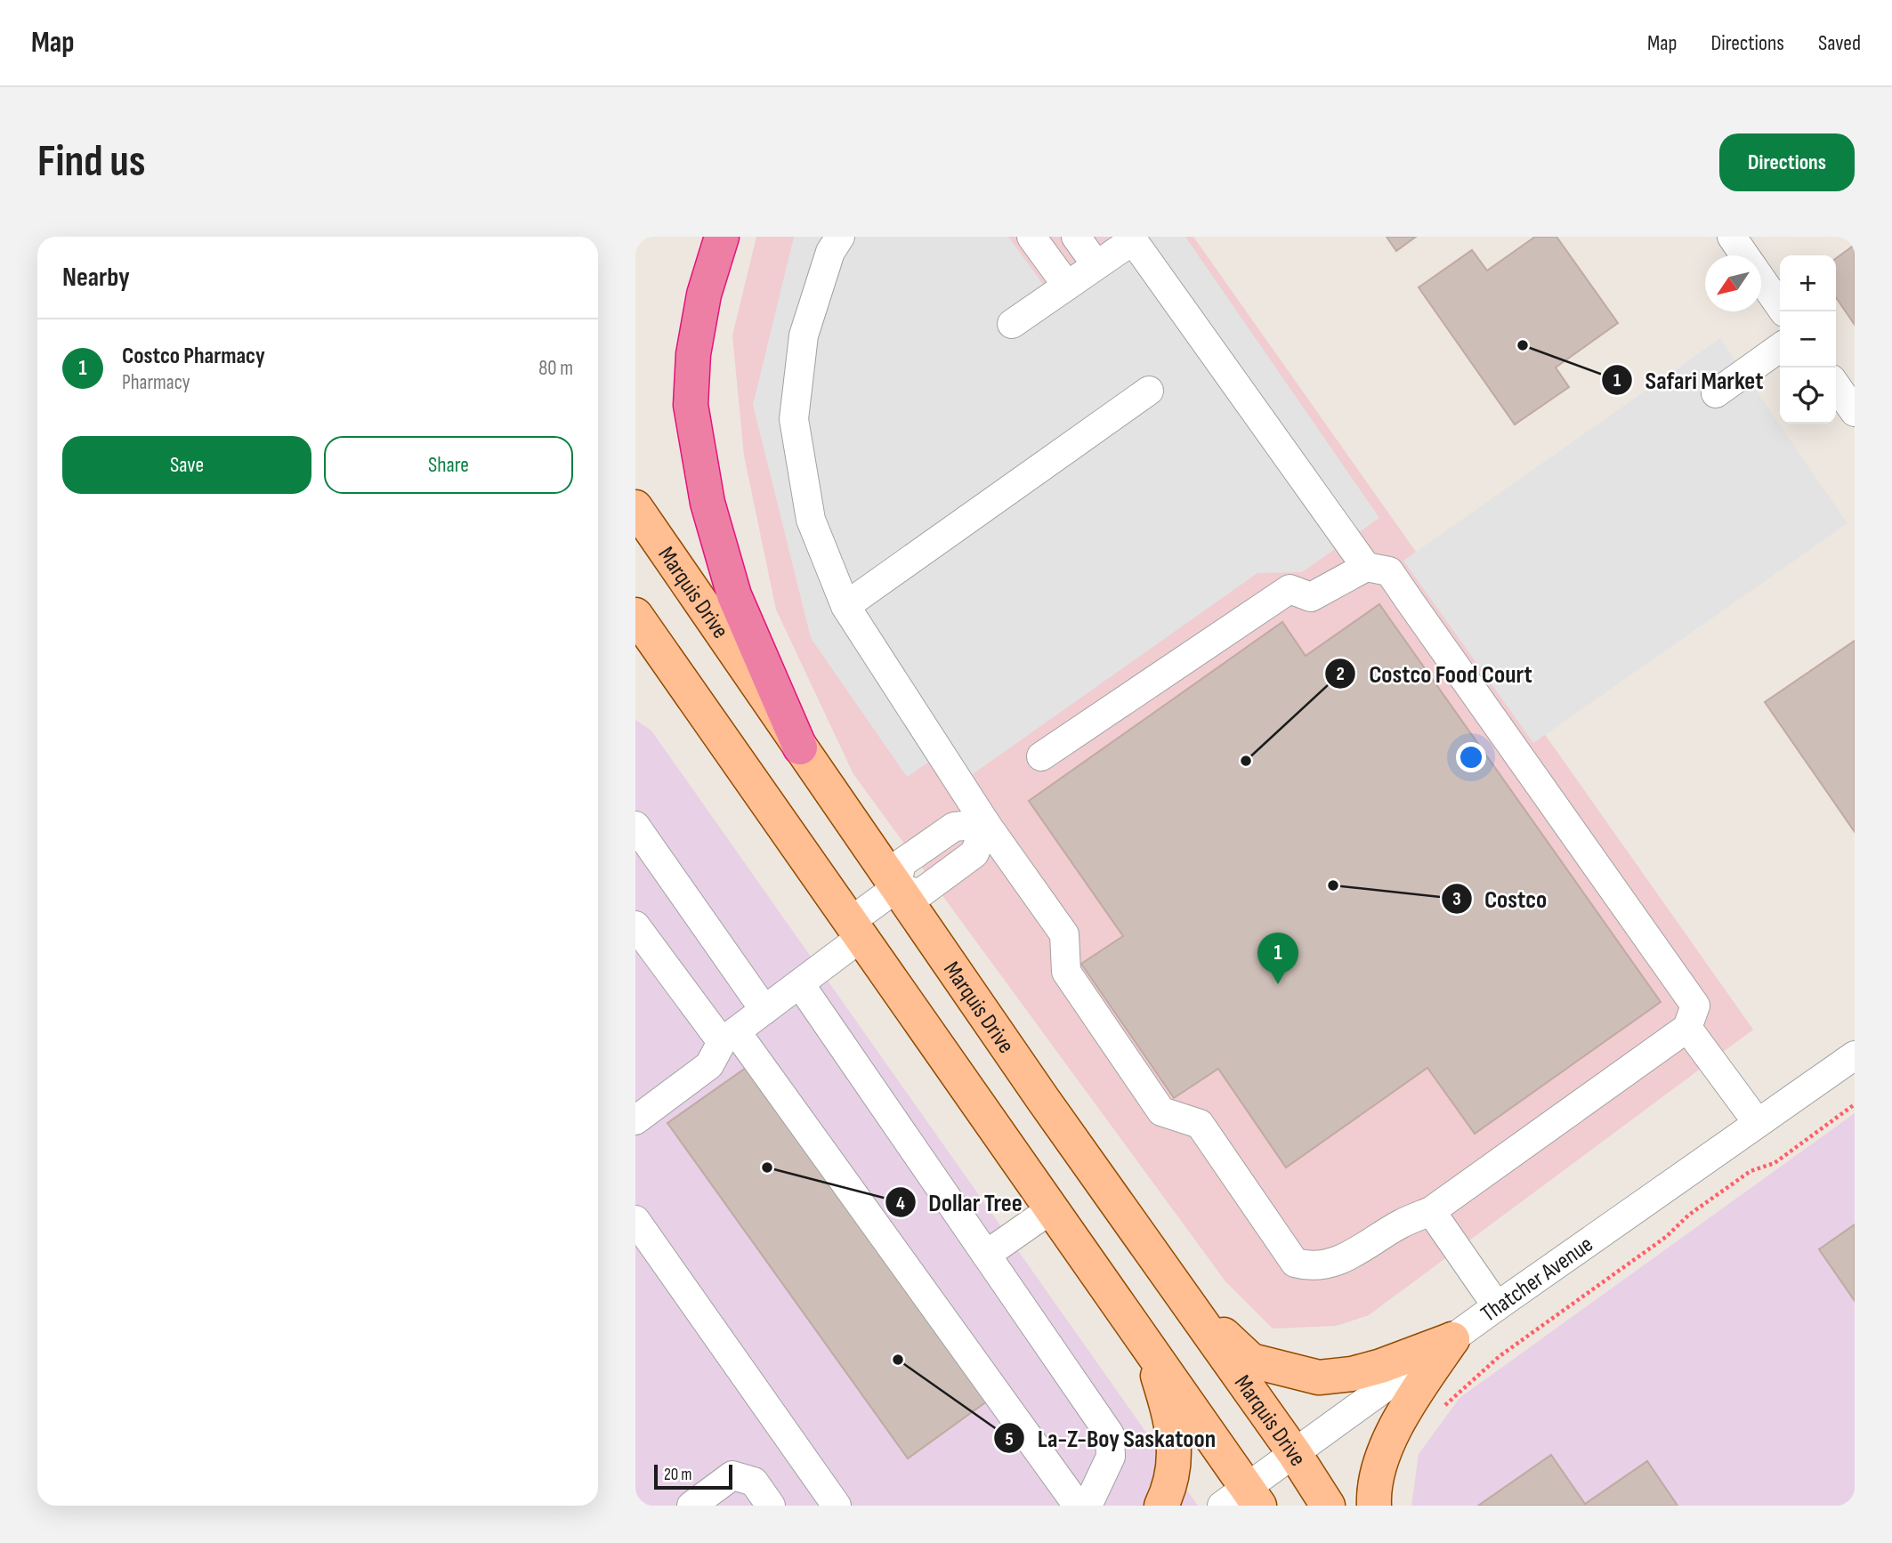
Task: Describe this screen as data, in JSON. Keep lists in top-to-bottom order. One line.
{"streets":{"main road":["Marquis Drive"],"street":["Thatcher Avenue"]},"crossings":[["Marquis Drive","Thatcher Avenue"]],"places":["Safari Market","Costco Food Court","Costco","Dollar Tree","La-Z-Boy Saskatoon"],"scale_bar":"20 m","north":"bottom left","page":{"header":"Map","nav":["Map","Directions","Saved"],"buttons":["Directions",["Save","Share"]],"title":"Find us","heading":"Nearby","map_buttons":["+","−"],"list":[{"mark":"1","name":"Costco Pharmacy","note":"Pharmacy","value":"80 m"}],"pins":"1","scale":"20 m"}}
